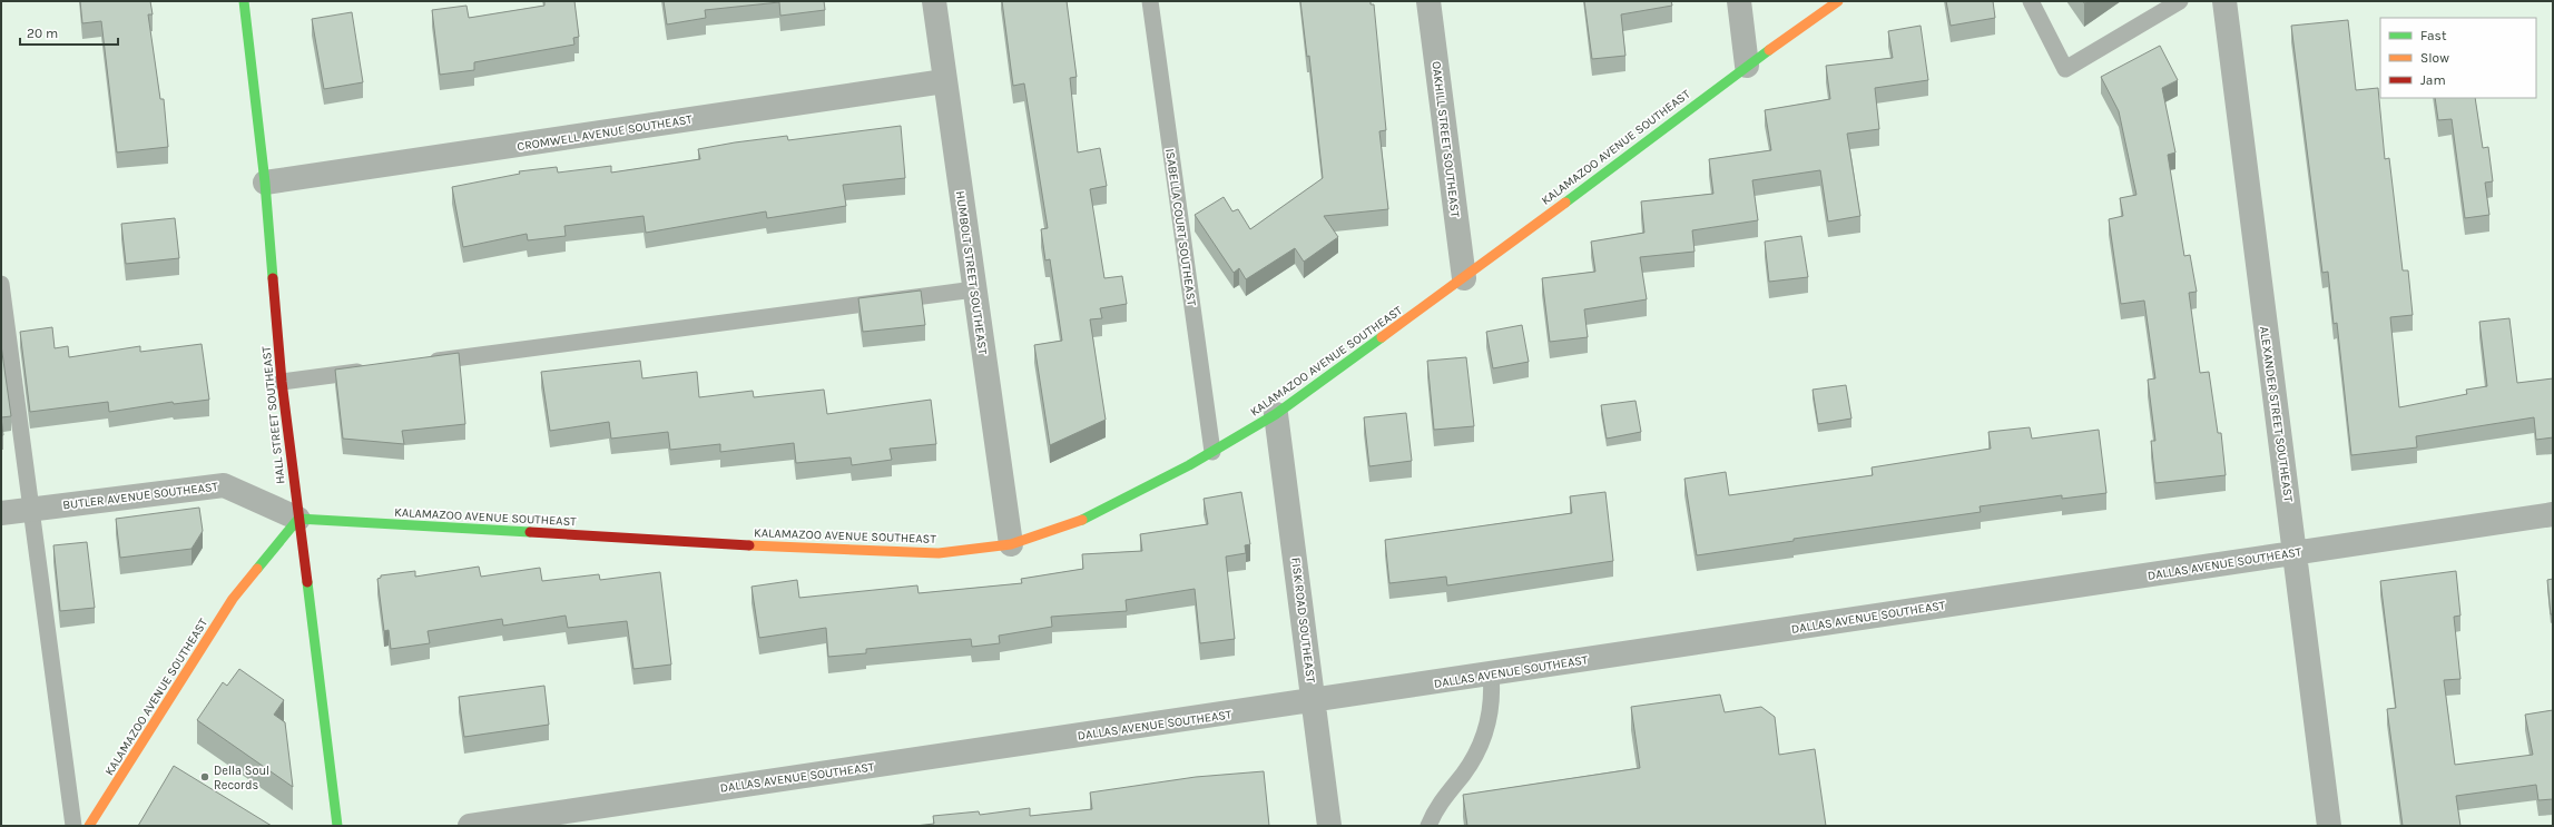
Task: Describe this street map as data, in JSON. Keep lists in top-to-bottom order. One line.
{"streets":{"street":["CROMWELL AVENUE SOUTHEAST","OAKHILL STREET SOUTHEAST","KALAMAZOO AVENUE SOUTHEAST","HUMBOLT STREET SOUTHEAST","ALEXANDER STREET SOUTHEAST","HALL STREET SOUTHEAST","BUTLER AVENUE SOUTHEAST","DALLAS AVENUE SOUTHEAST","FISK ROAD SOUTHEAST"],"lane":["ISABELLA COURT SOUTHEAST"]},"crossings":[["CROMWELL AVENUE SOUTHEAST","HUMBOLT STREET SOUTHEAST"],["CROMWELL AVENUE SOUTHEAST","HALL STREET SOUTHEAST"],["OAKHILL STREET SOUTHEAST","KALAMAZOO AVENUE SOUTHEAST"],["KALAMAZOO AVENUE SOUTHEAST","ISABELLA COURT SOUTHEAST"],["KALAMAZOO AVENUE SOUTHEAST","HUMBOLT STREET SOUTHEAST"],["KALAMAZOO AVENUE SOUTHEAST","HALL STREET SOUTHEAST"],["KALAMAZOO AVENUE SOUTHEAST","BUTLER AVENUE SOUTHEAST"],["KALAMAZOO AVENUE SOUTHEAST","FISK ROAD SOUTHEAST"],["ALEXANDER STREET SOUTHEAST","DALLAS AVENUE SOUTHEAST"],["HALL STREET SOUTHEAST","BUTLER AVENUE SOUTHEAST"],["DALLAS AVENUE SOUTHEAST","FISK ROAD SOUTHEAST"]],"places":["Della Soul Records"],"legend":["Fast","Slow","Jam"],"scale_bar":"20 m"}
